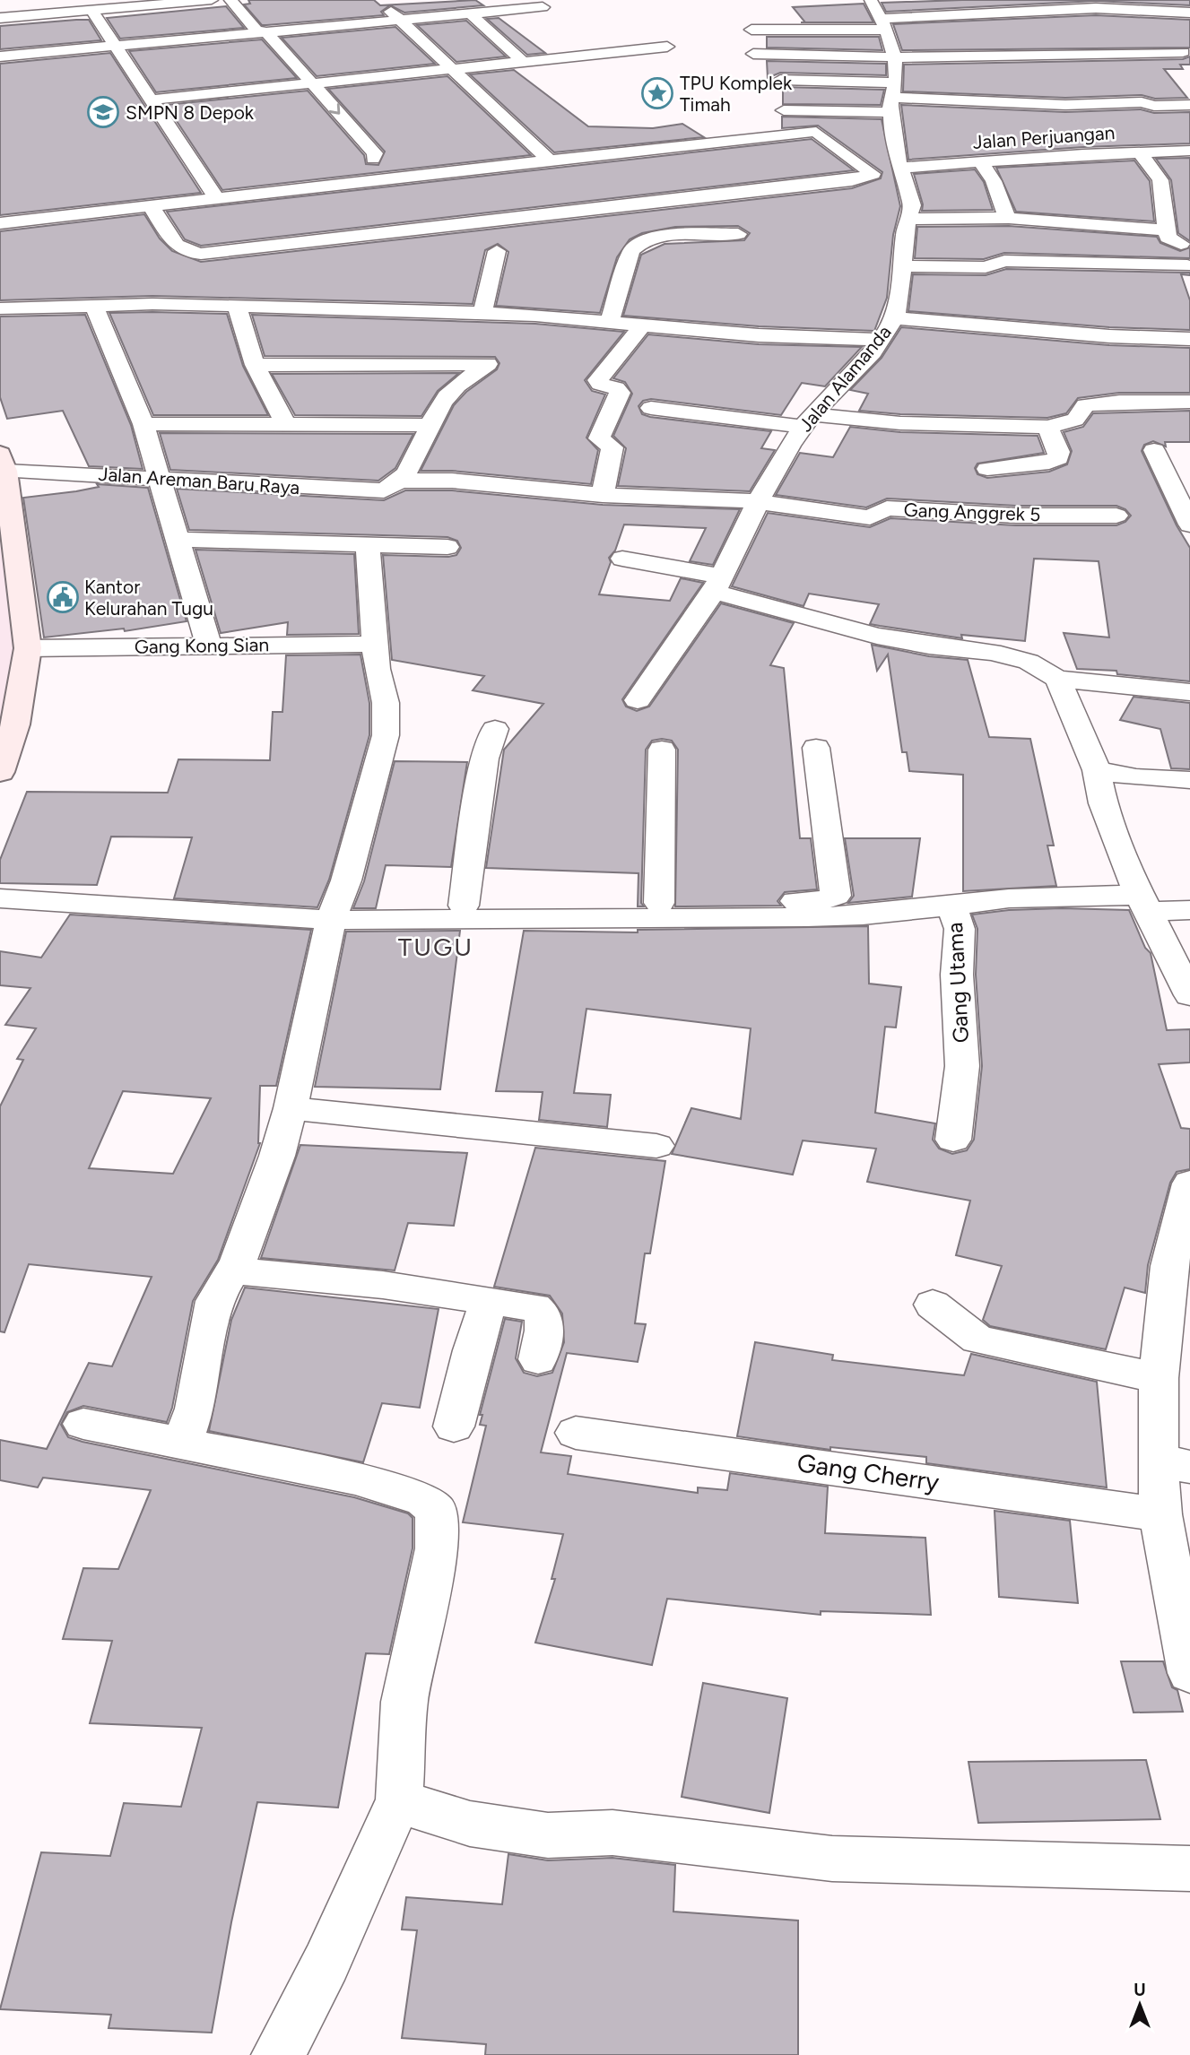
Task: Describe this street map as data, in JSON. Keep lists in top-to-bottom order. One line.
{"streets":{"street":["Jalan Perjuangan","Jalan Alamanda","Jalan Areman Baru Raya","Gang Anggrek 5","Gang Kong Sian","Gang Utama","Gang Cherry"]},"crossings":[["Jalan Perjuangan","Jalan Alamanda"],["Jalan Alamanda","Gang Anggrek 5"],["Jalan Areman Baru Raya","Gang Anggrek 5"]],"districts":["TUGU"],"places":{"place":["TPU Komplek Timah"],"school or university":["SMPN 8 Depok"],"public building":["Kantor Kelurahan Tugu"]},"north":"top"}
